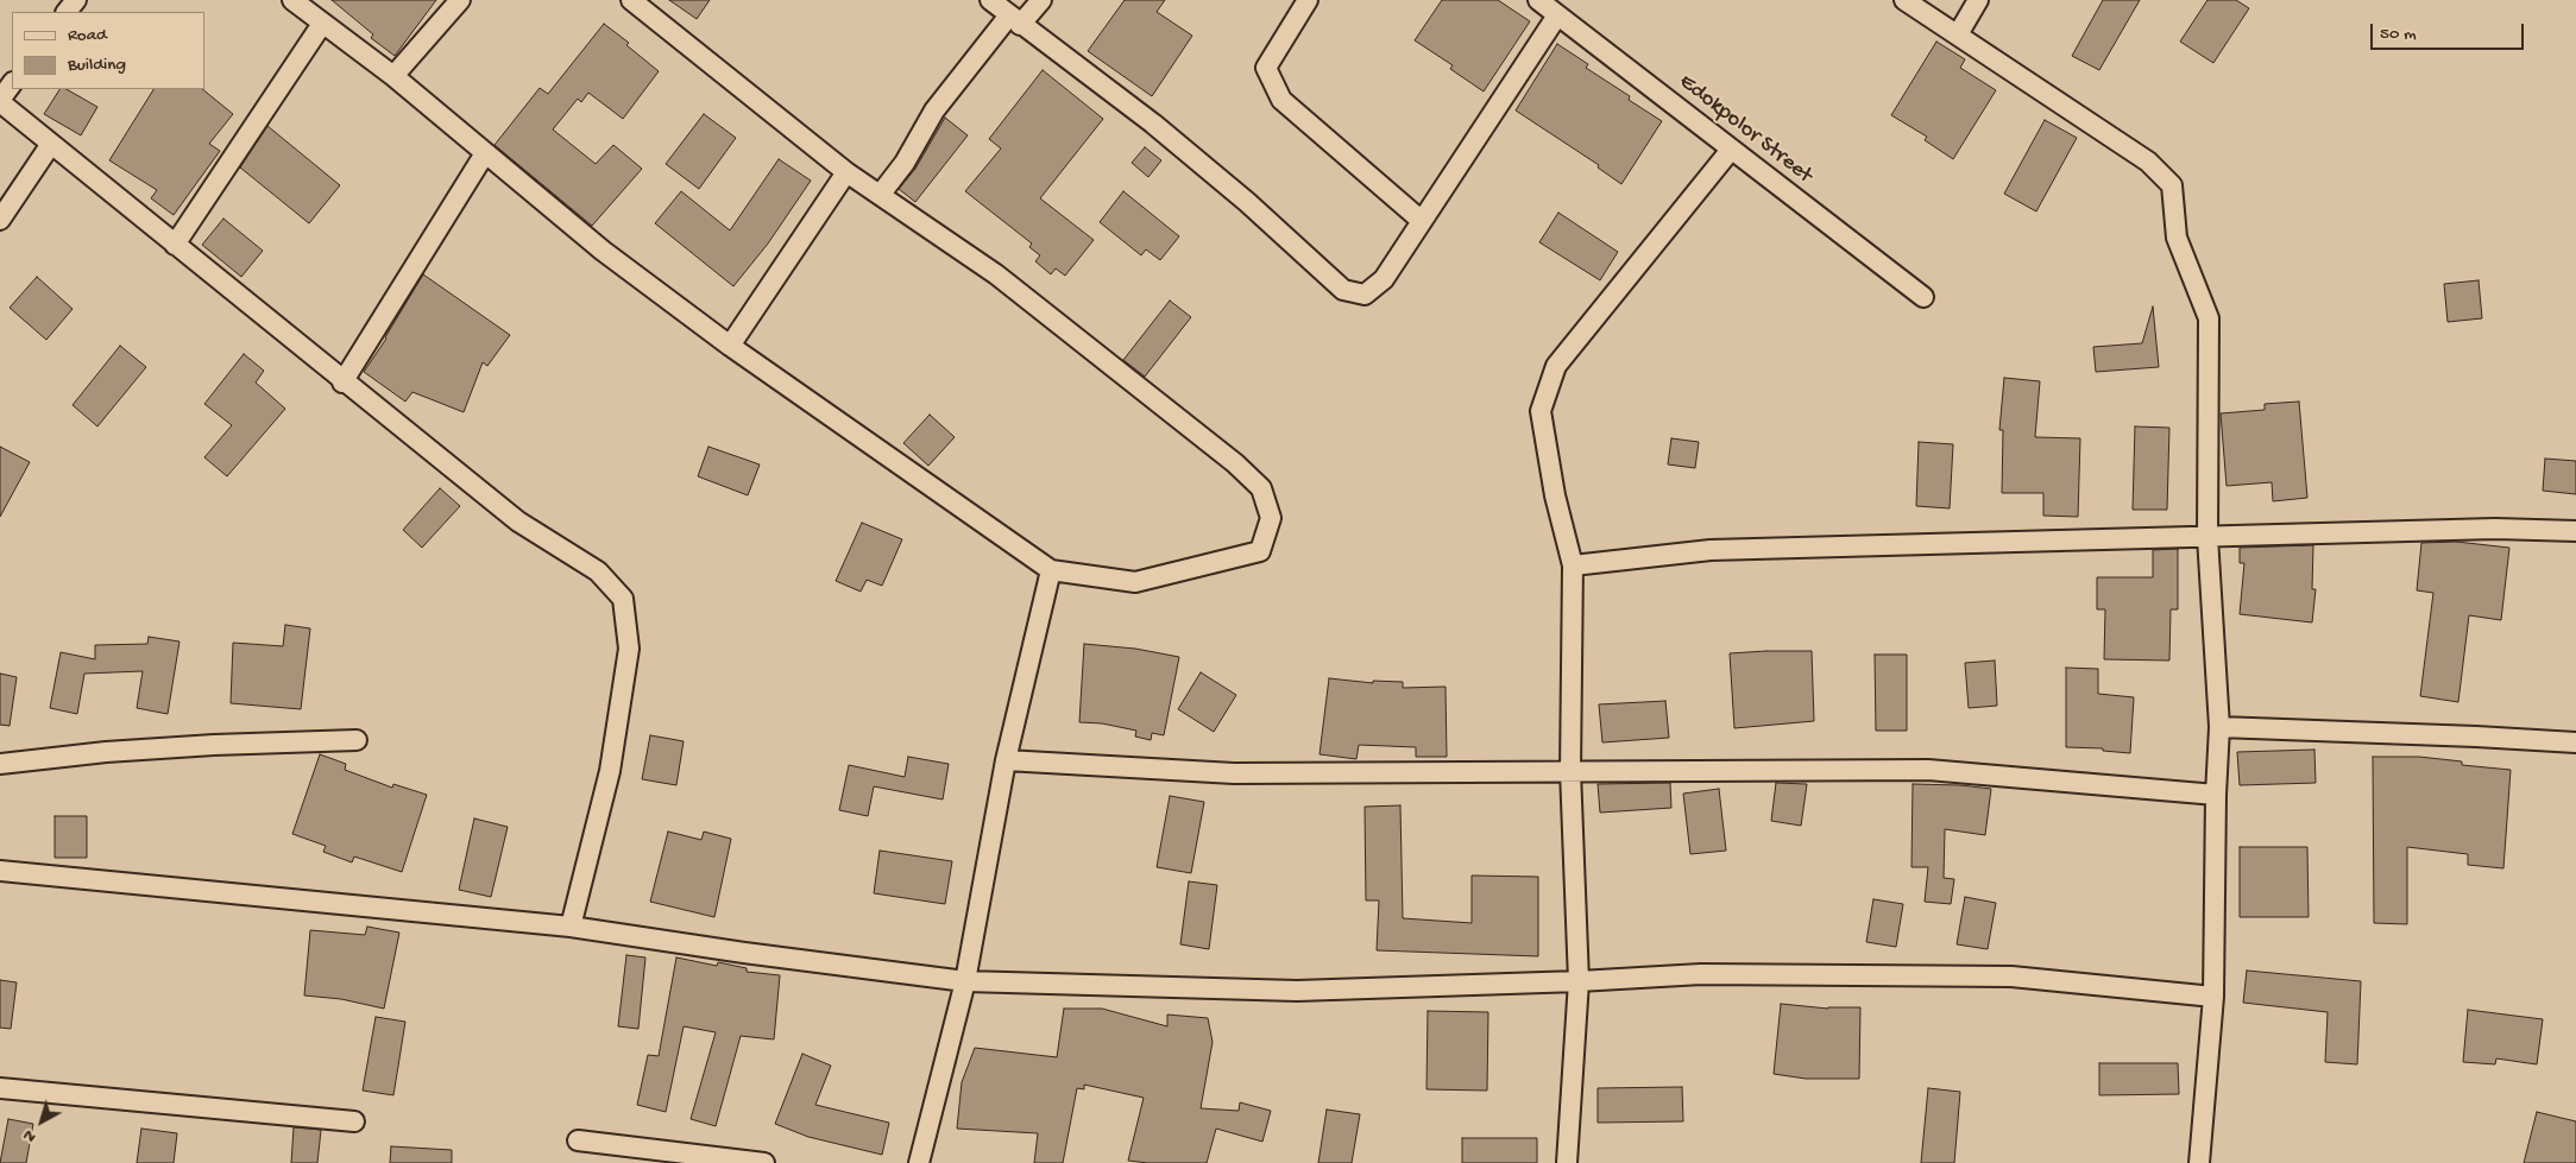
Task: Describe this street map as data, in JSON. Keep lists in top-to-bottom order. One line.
{"streets":{"street":["Edokpolor Street"]},"legend":["Road","Building"],"scale_bar":"50 m","north":"bottom left"}
